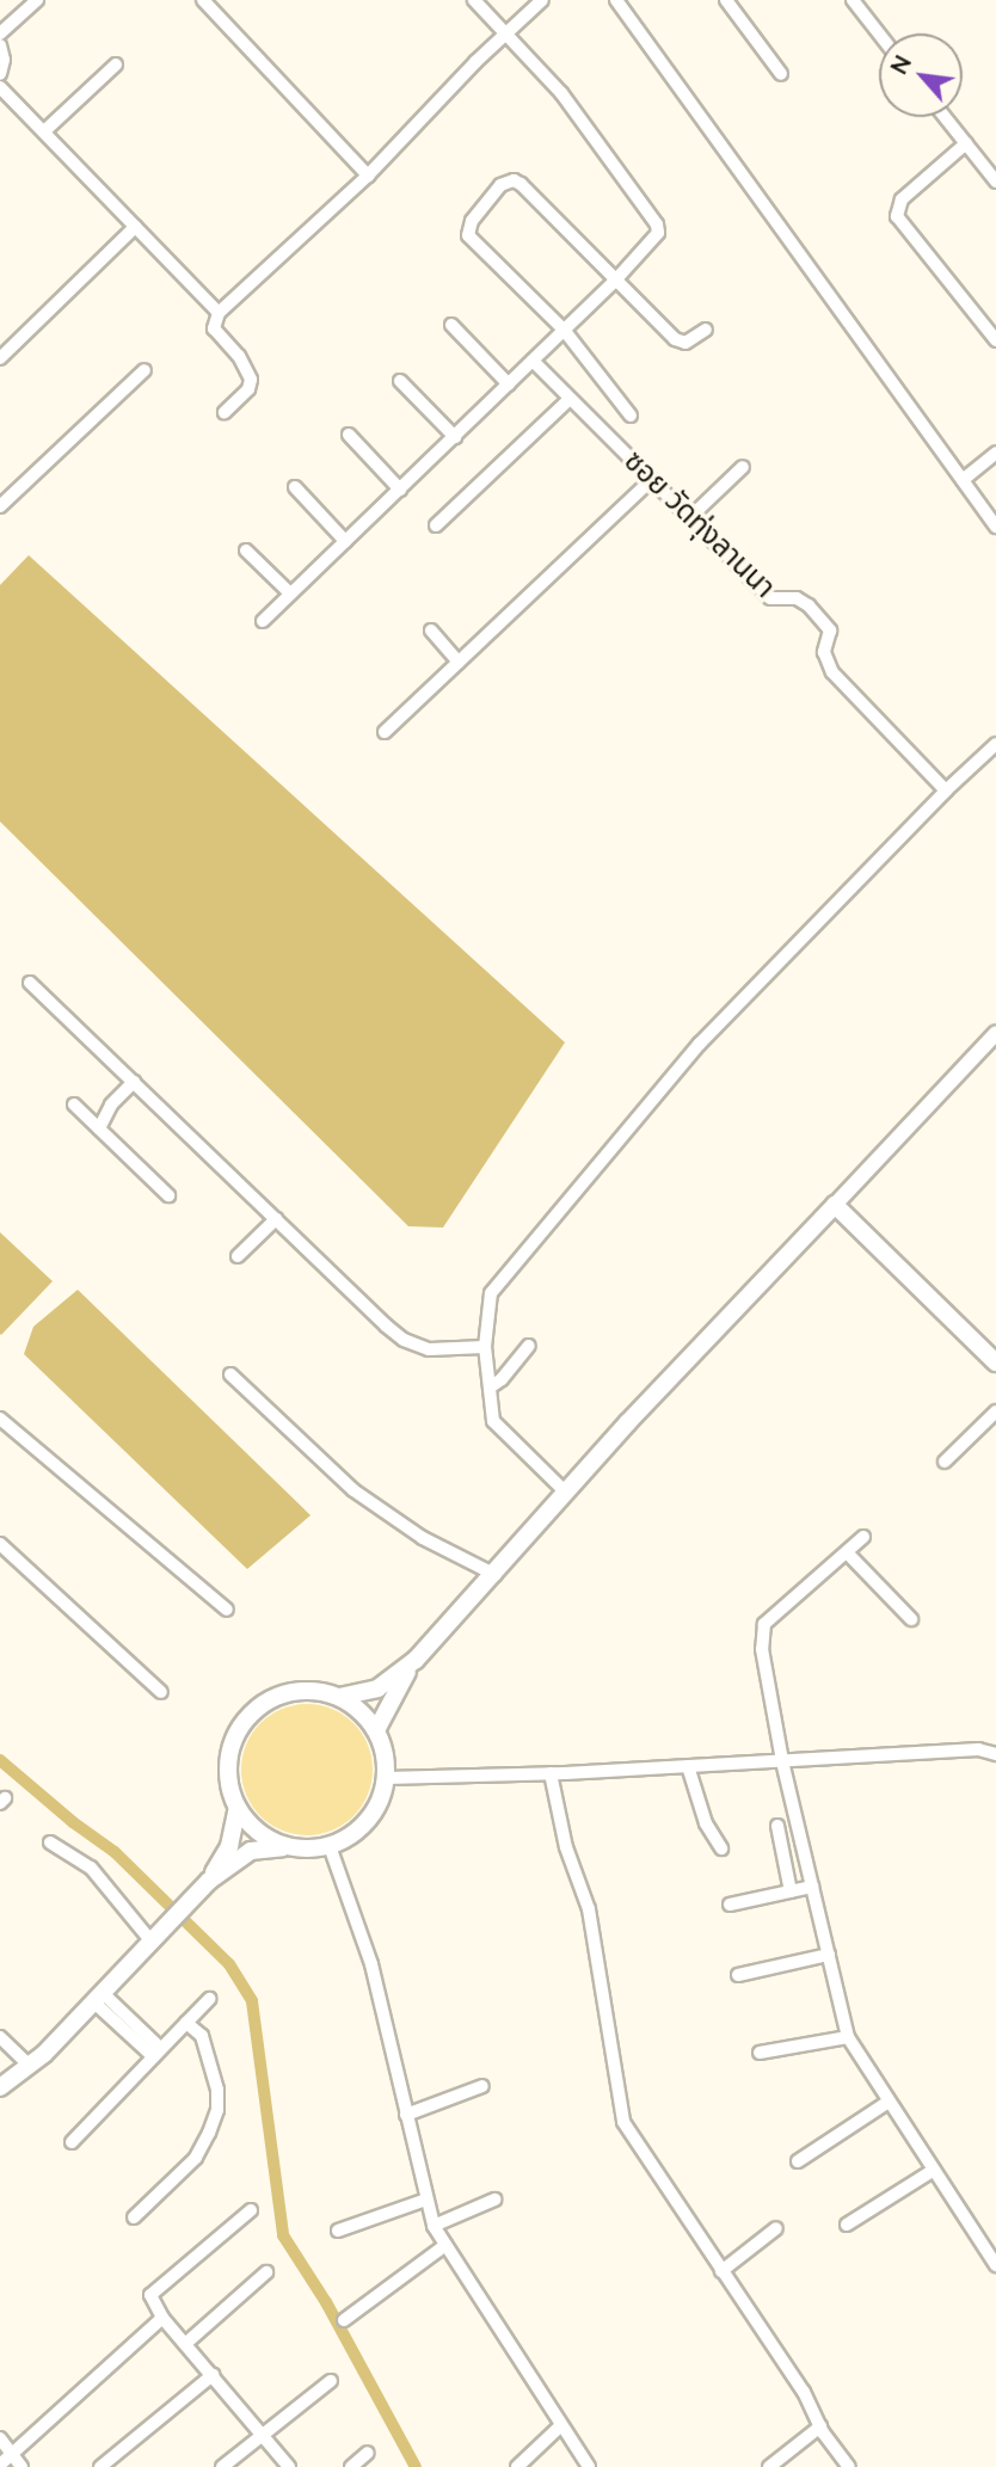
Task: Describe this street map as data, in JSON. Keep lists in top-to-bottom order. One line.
{"streets":{"street":["ซอย วัดทุ่งลานนา"]},"north":"top left"}
